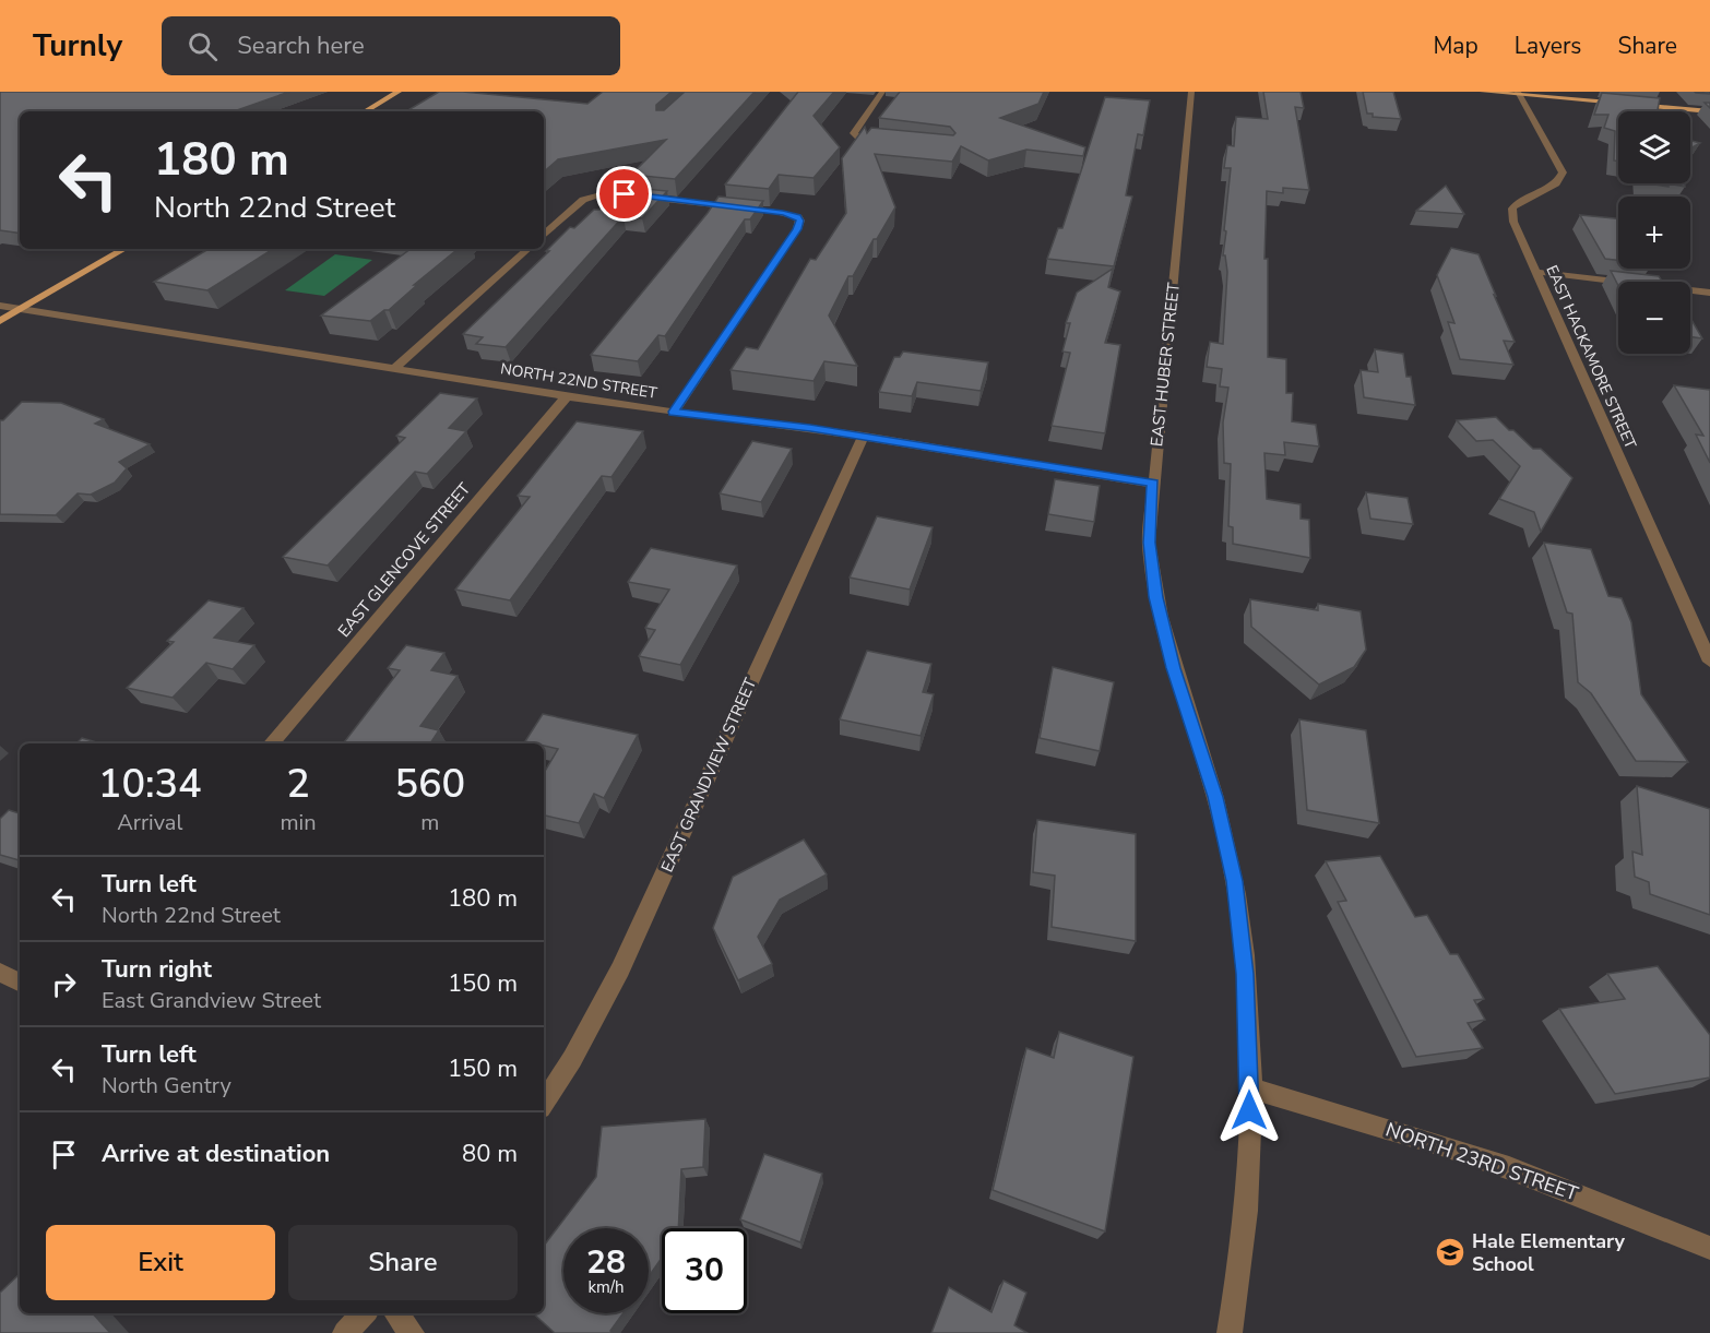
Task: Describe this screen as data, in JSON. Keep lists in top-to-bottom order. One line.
{"streets":{"street":["EAST HACKAMORE STREET","EAST HUBER STREET","NORTH 22ND STREET","EAST GLENCOVE STREET","EAST GRANDVIEW STREET","NORTH 23RD STREET"]},"crossings":[["EAST HUBER STREET","NORTH 22ND STREET"],["EAST HUBER STREET","NORTH 23RD STREET"],["NORTH 22ND STREET","EAST GLENCOVE STREET"],["NORTH 22ND STREET","EAST GRANDVIEW STREET"]],"places":{"school or university":["Hale Elementary School"]},"page":{"header":"Turnly","search":"Search here","nav":["Map","Layers","Share"],"map_buttons":["+","−"],"turn":["180 m","North 22nd Street"],"eta":["10:34","Arrival","2","min","560","m"],"list":[{"name":"Turn left","note":"North 22nd Street","value":"180 m"},{"name":"Turn right","note":"East Grandview Street","value":"150 m"},{"name":"Turn left","note":"North Gentry","value":"150 m"},{"name":"Arrive at destination","value":"80 m"}],"buttons":["Exit","Share"],"speed":"28 km/h","limit":"30"}}
